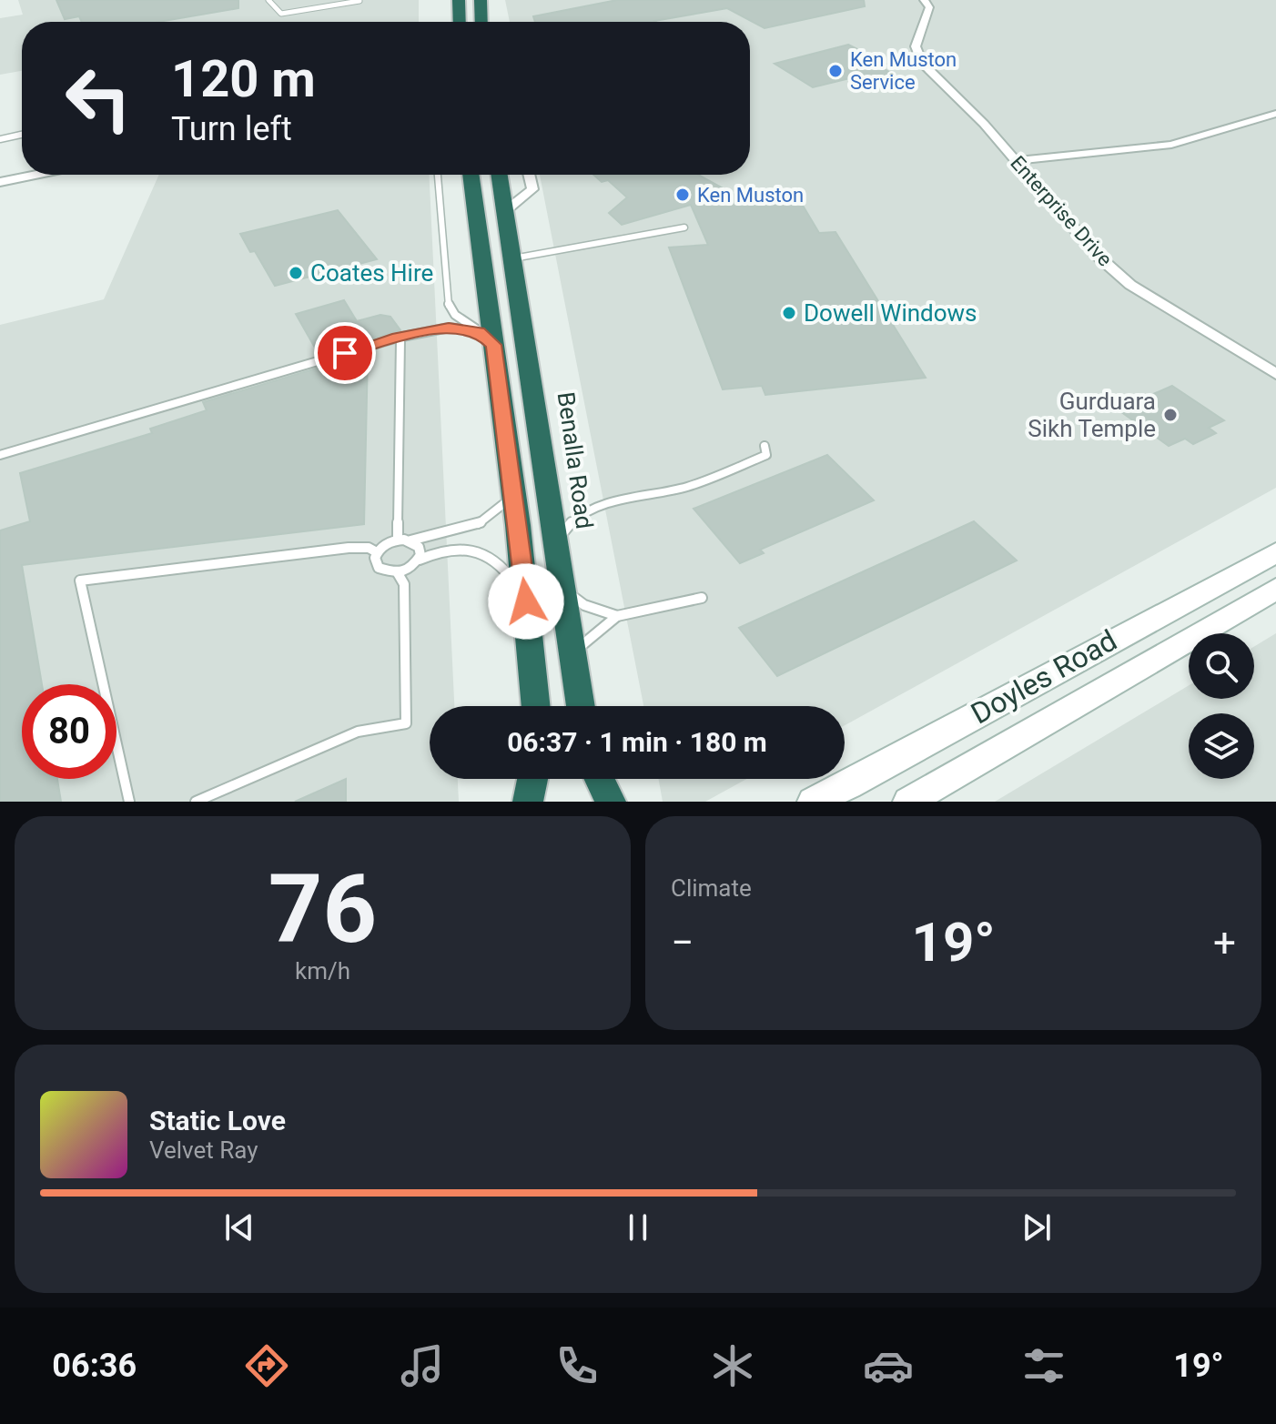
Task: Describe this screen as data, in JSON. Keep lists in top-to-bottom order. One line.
{"streets":{"highway":["Benalla Road"],"main road":["Doyles Road"],"street":["Enterprise Drive"]},"places":["Ken Muston Service","Ken Muston","Coates Hire","Dowell Windows","Gurduara Sikh Temple"],"page":{"turn":["120 m","Turn left"],"limit":"80","trip":"06:37 · 1 min · 180 m","tile":[["76","km/h"],"Climate"],"heat":["−","19°","+"],"song":["Static Love","Velvet Ray"],"tabs":["06:36","19°"]}}
